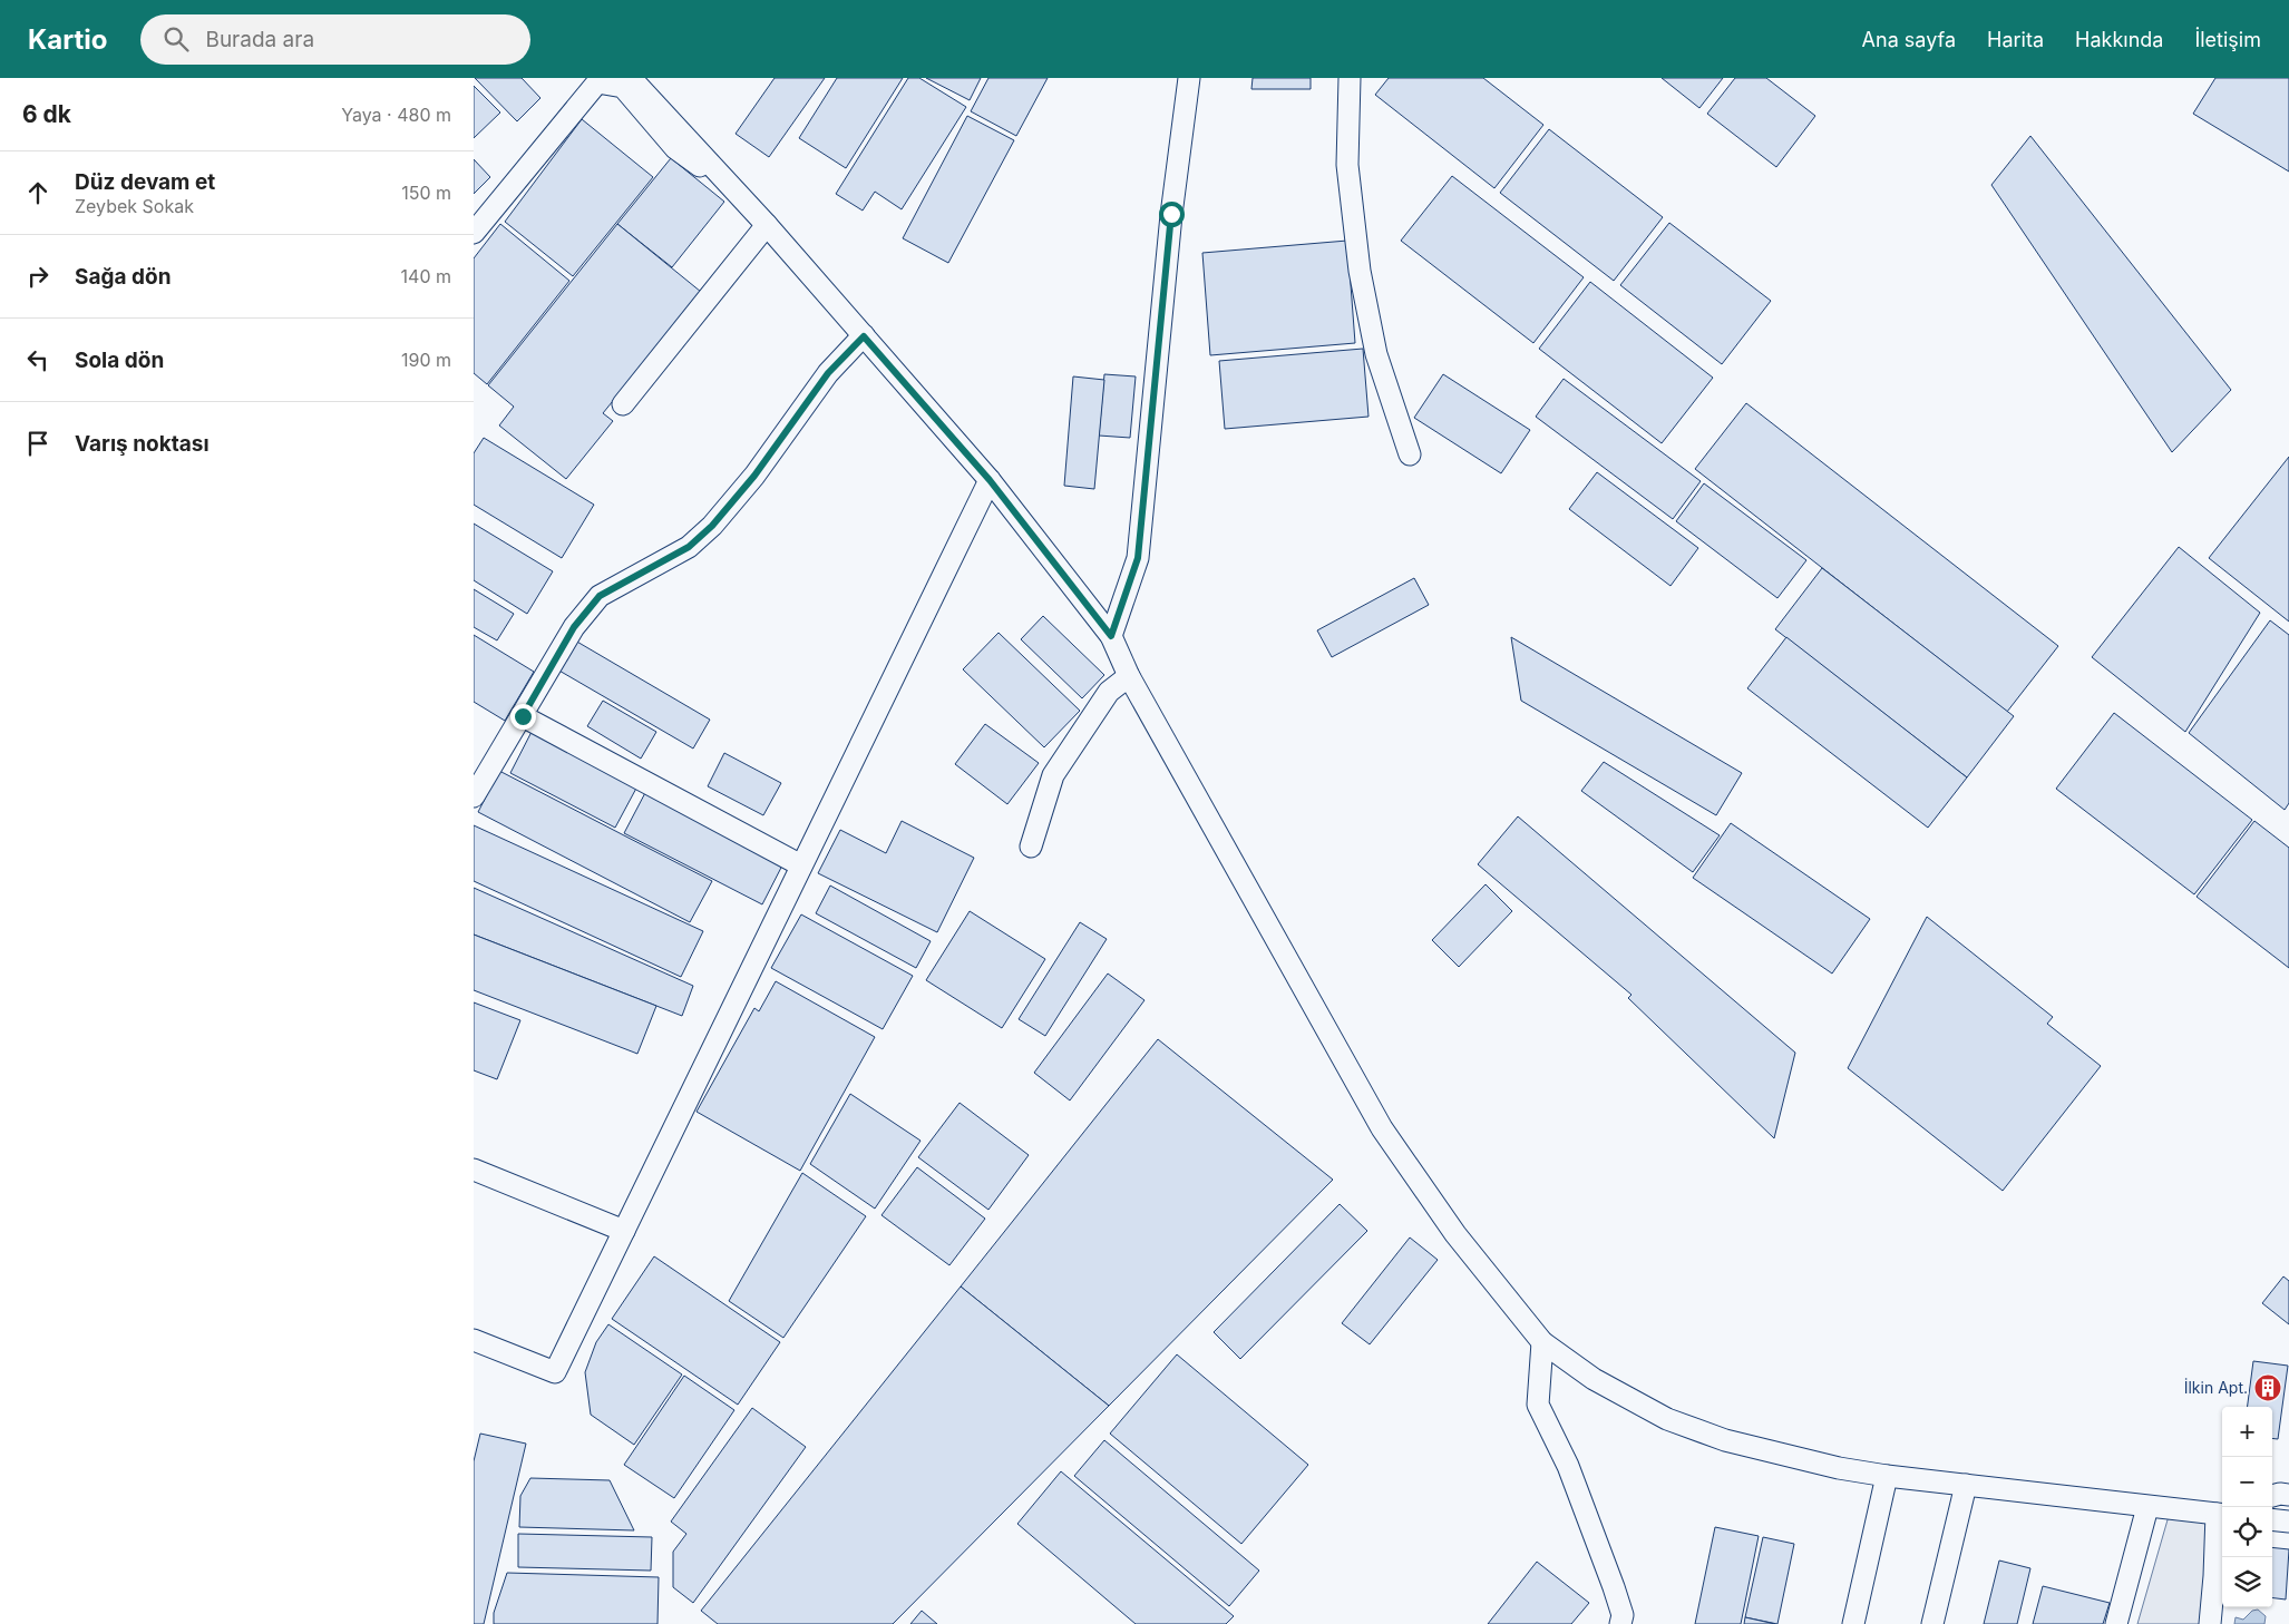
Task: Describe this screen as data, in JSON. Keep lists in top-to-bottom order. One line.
{"places":{"building":["İlkin Apt."]},"page":{"header":"Kartio","search":"Burada ara","nav":["Ana sayfa","Harita","Hakkında","İletişim"],"heading":["6 dk","Yaya · 480 m"],"list":[["Düz devam et","Zeybek Sokak","150 m"],["Sağa dön","140 m"],["Sola dön","190 m"],"Varış noktası"],"map_buttons":["+","−"]}}
